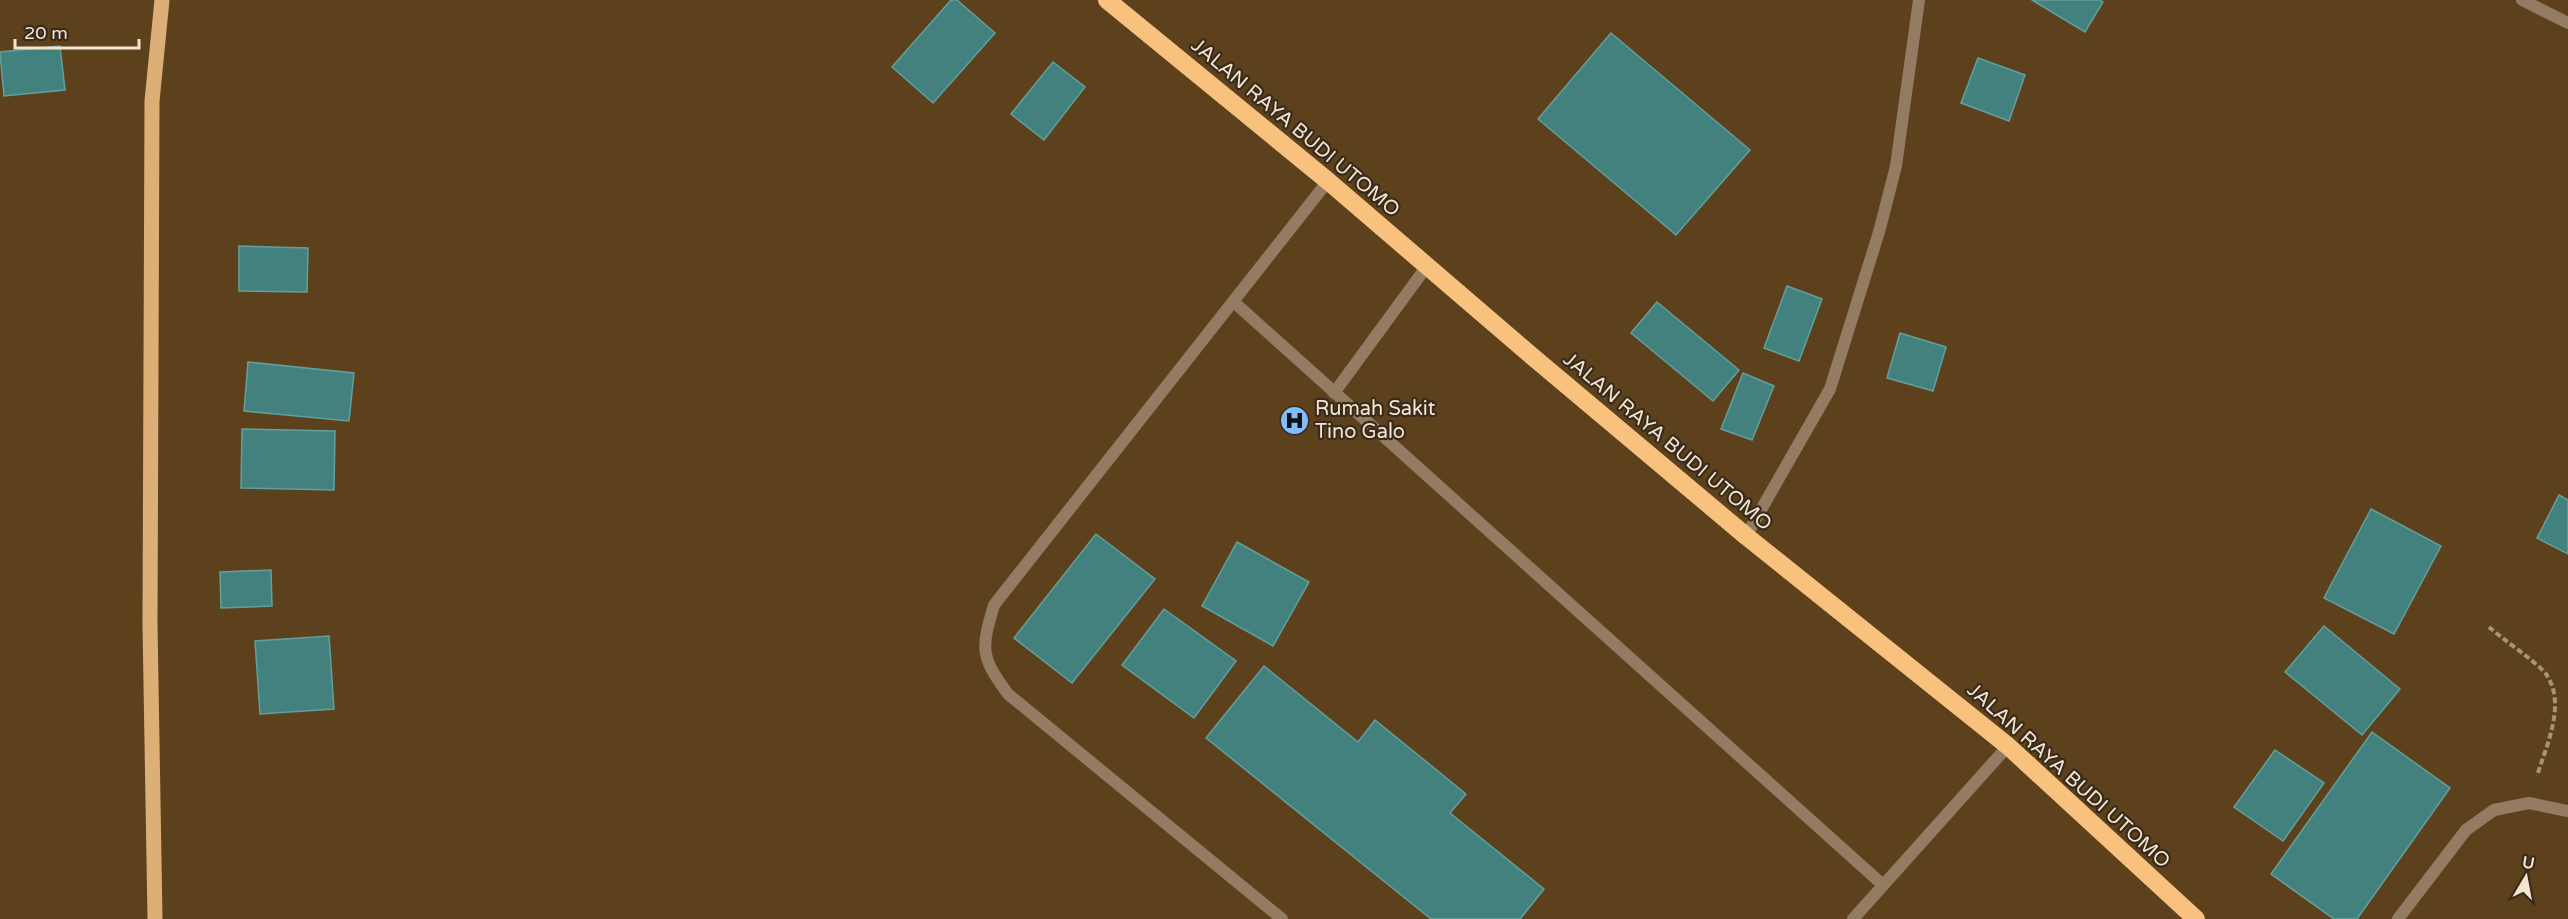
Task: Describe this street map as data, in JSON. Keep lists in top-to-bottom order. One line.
{"streets":{"highway":["JALAN RAYA BUDI UTOMO"]},"places":{"hospital":["Rumah Sakit Tino Galo"]},"scale_bar":"20 m","north":"top"}
